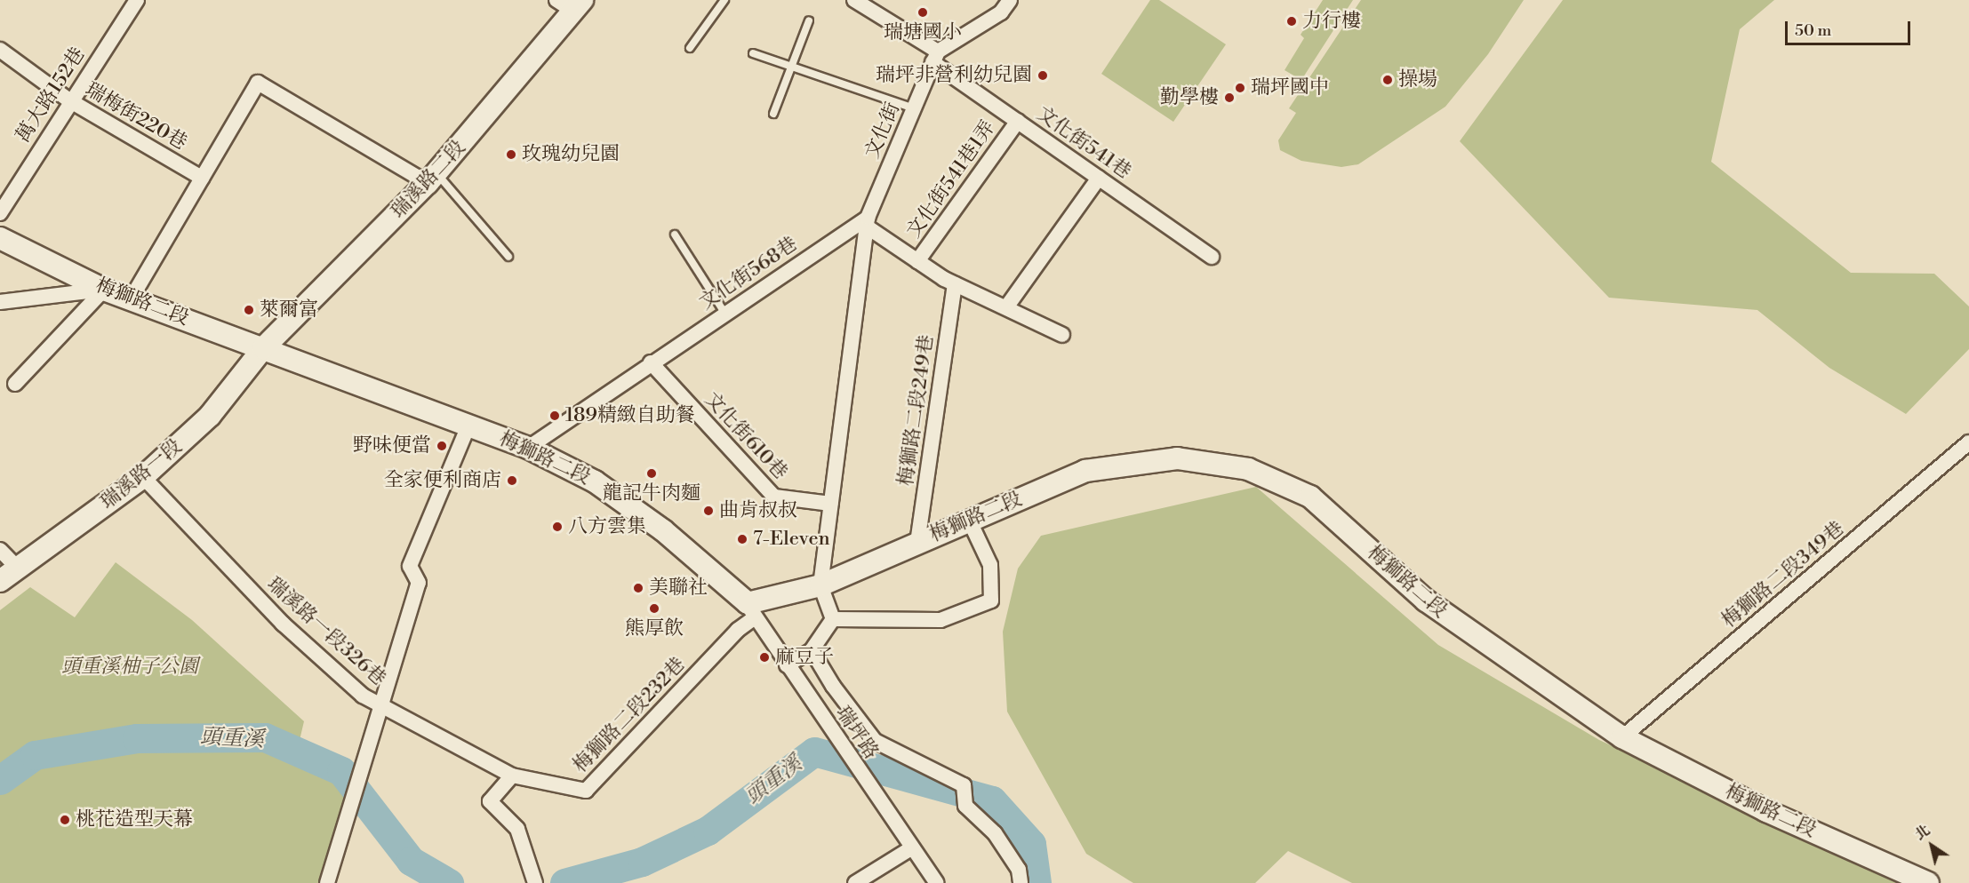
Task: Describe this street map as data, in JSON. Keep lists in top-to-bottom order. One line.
{"streets":{"street":["萬大路152巷","瑞梅街220巷","文化街","文化街541巷","瑞溪路二段","文化街541巷1弄","文化街568巷","梅獅路二段","梅獅路二段249巷","文化街610巷","瑞溪路一段","梅獅路二段349巷","瑞溪路一段326巷","梅獅路二段232巷","瑞坪路"]},"crossings":[["萬大路152巷","瑞梅街220巷"],["文化街","文化街541巷"],["文化街","文化街568巷"],["文化街","梅獅路二段"],["文化街","文化街610巷"],["文化街541巷","文化街541巷1弄"],["瑞溪路二段","梅獅路二段"],["瑞溪路二段","瑞溪路一段"],["文化街568巷","梅獅路二段"],["文化街568巷","文化街610巷"],["梅獅路二段","梅獅路二段249巷"],["梅獅路二段","瑞溪路一段"],["梅獅路二段","梅獅路二段349巷"],["梅獅路二段","梅獅路二段232巷"],["梅獅路二段","瑞坪路"],["瑞溪路一段","瑞溪路一段326巷"],["瑞溪路一段326巷","梅獅路二段232巷"],["梅獅路二段232巷","瑞坪路"]],"water":["頭重溪"],"parks":["頭重溪柚子公園"],"places":["瑞塘國小","力行樓","瑞坪非營利幼兒園","操場","瑞坪國中","勤學樓","玫瑰幼兒園","萊爾富","189精緻自助餐","野味便當","龍記牛肉麵","全家便利商店","曲肯叔叔","八方雲集","7-Eleven","美聯社","熊厚飲","麻豆子","桃花造型天幕"],"scale_bar":"50 m","north":"top left"}
